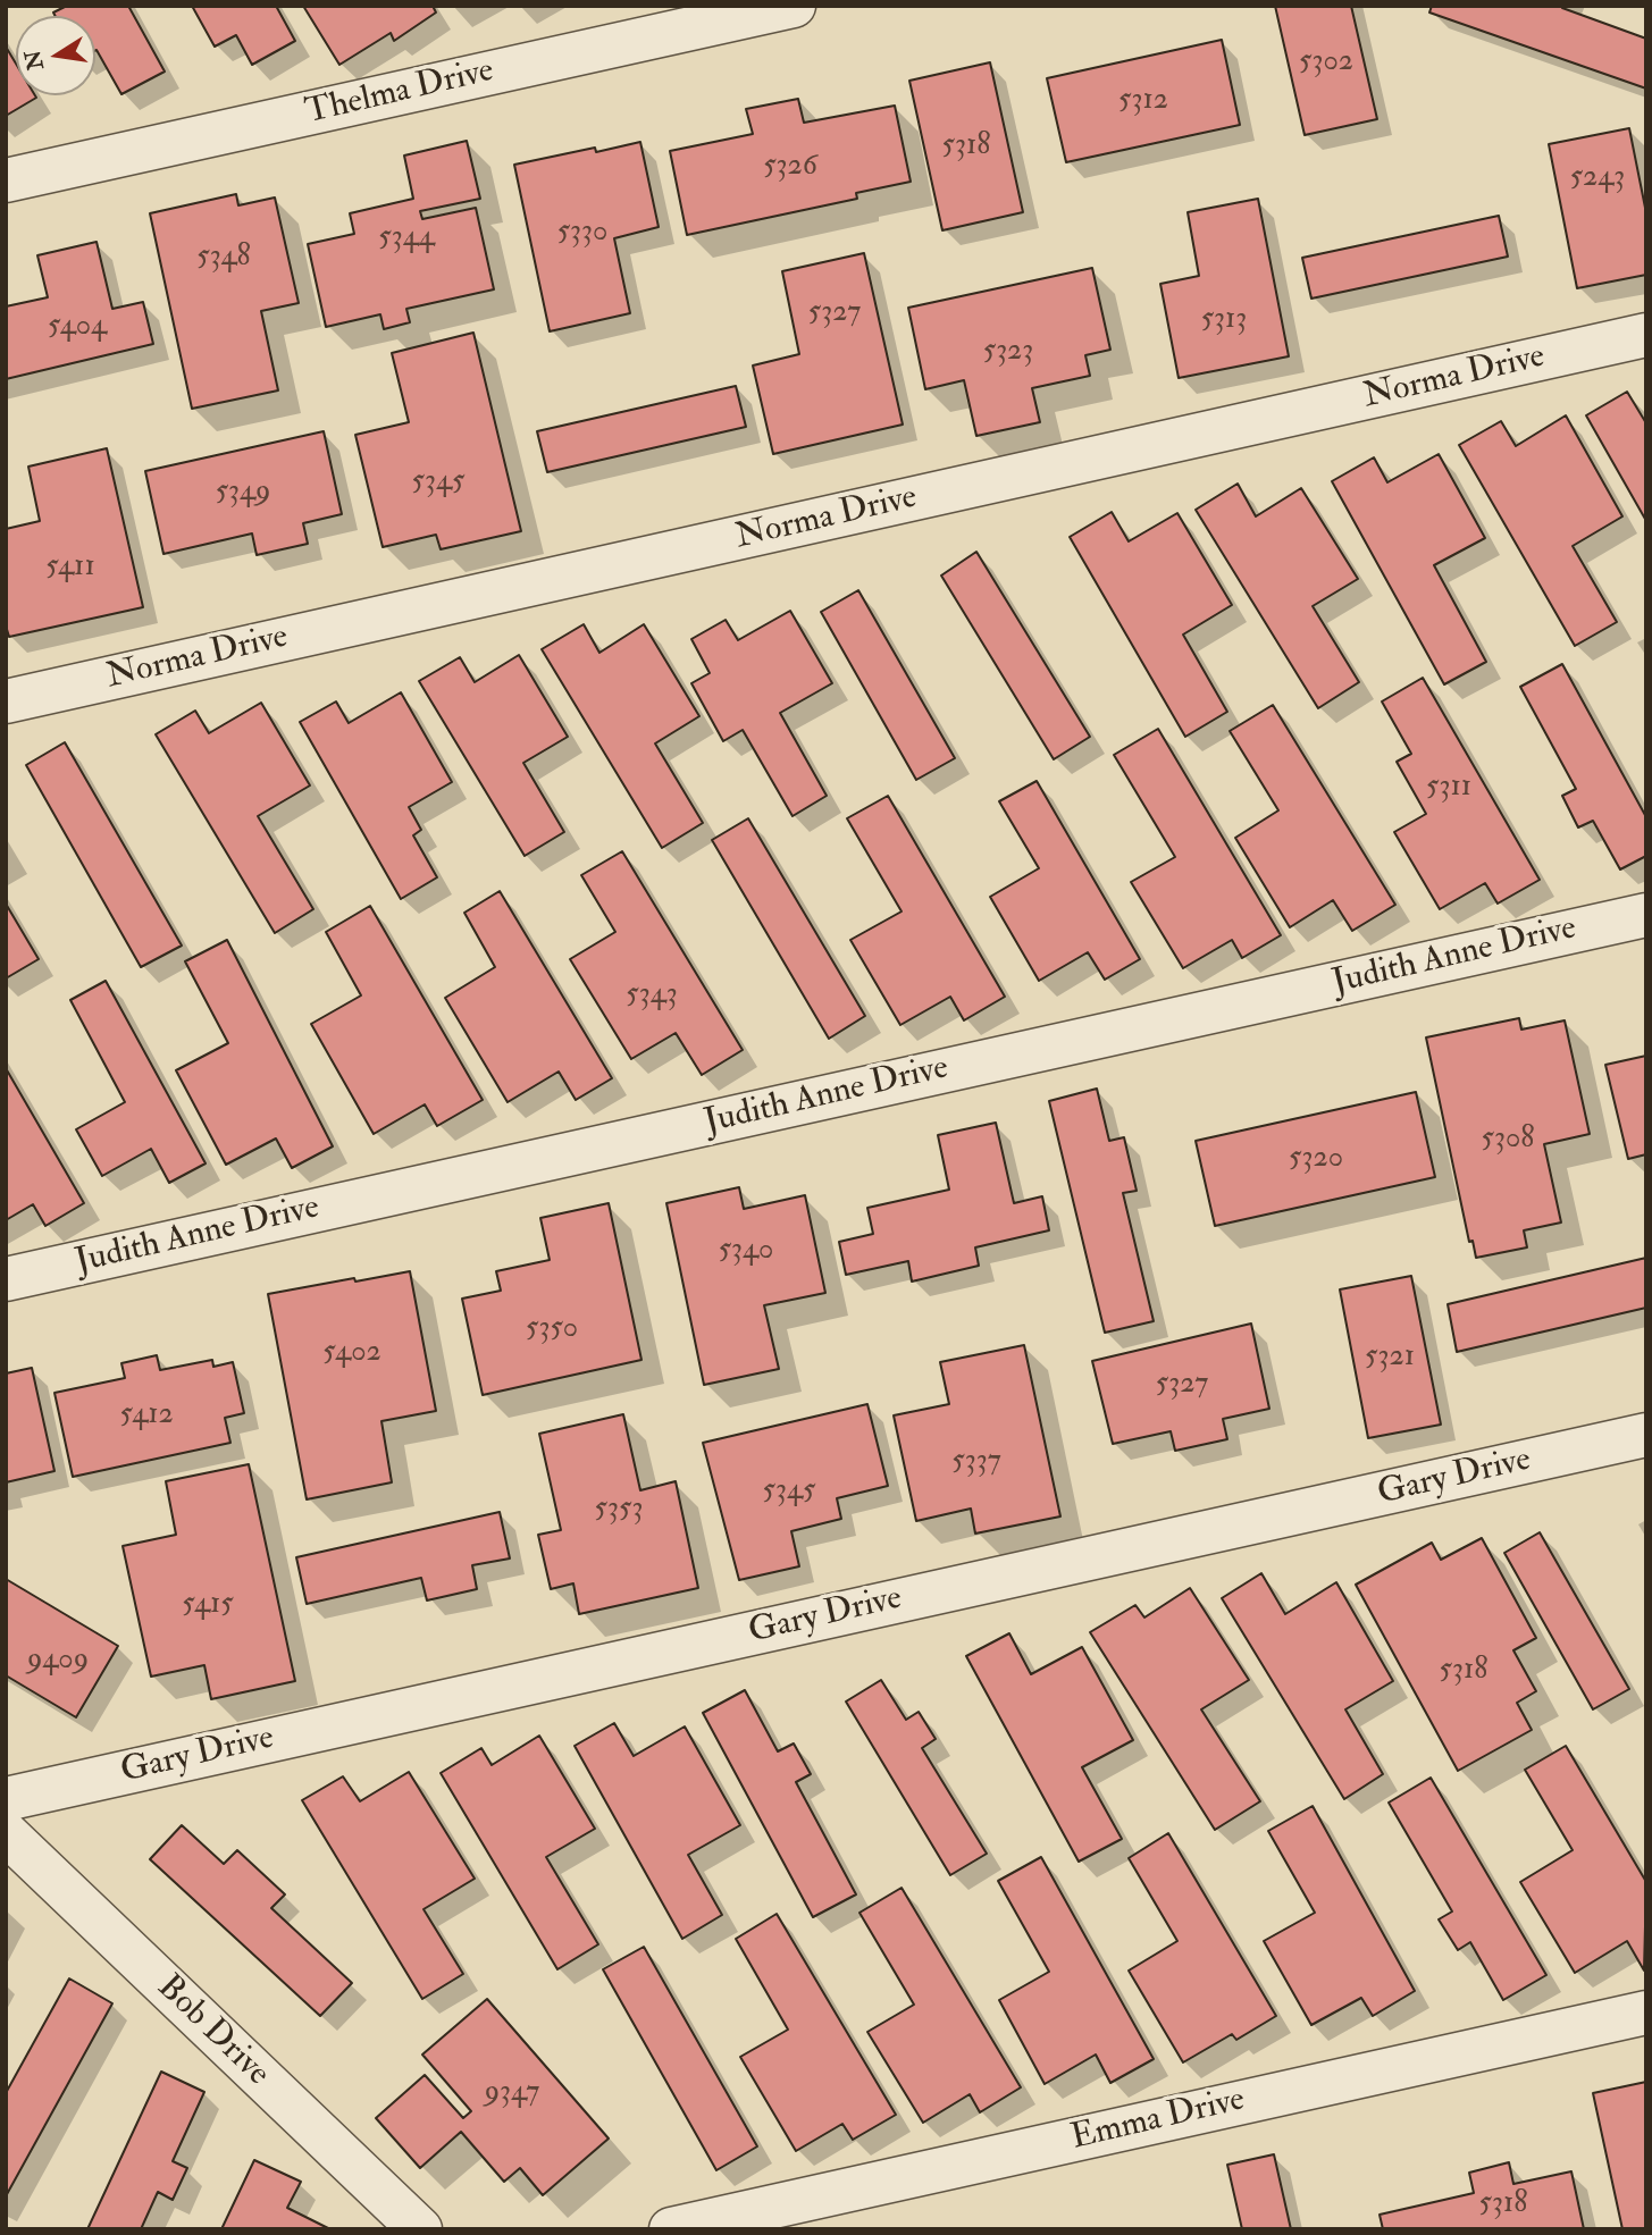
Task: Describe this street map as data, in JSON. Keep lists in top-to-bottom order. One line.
{"streets":{"street":["Thelma Drive","Norma Drive","Judith Anne Drive","Gary Drive","Bob Drive","Emma Drive"]},"house_numbers":["5302","5312","5318","5326","5243","5330","5344","5348","5327","5313","5404","5323","5345","5349","5411","5311","5343","5308","5320","5340","5350","5402","5321","5327","5412","5337","5345","5353","5415","9409","5318","9347","5318"],"north":"left"}
